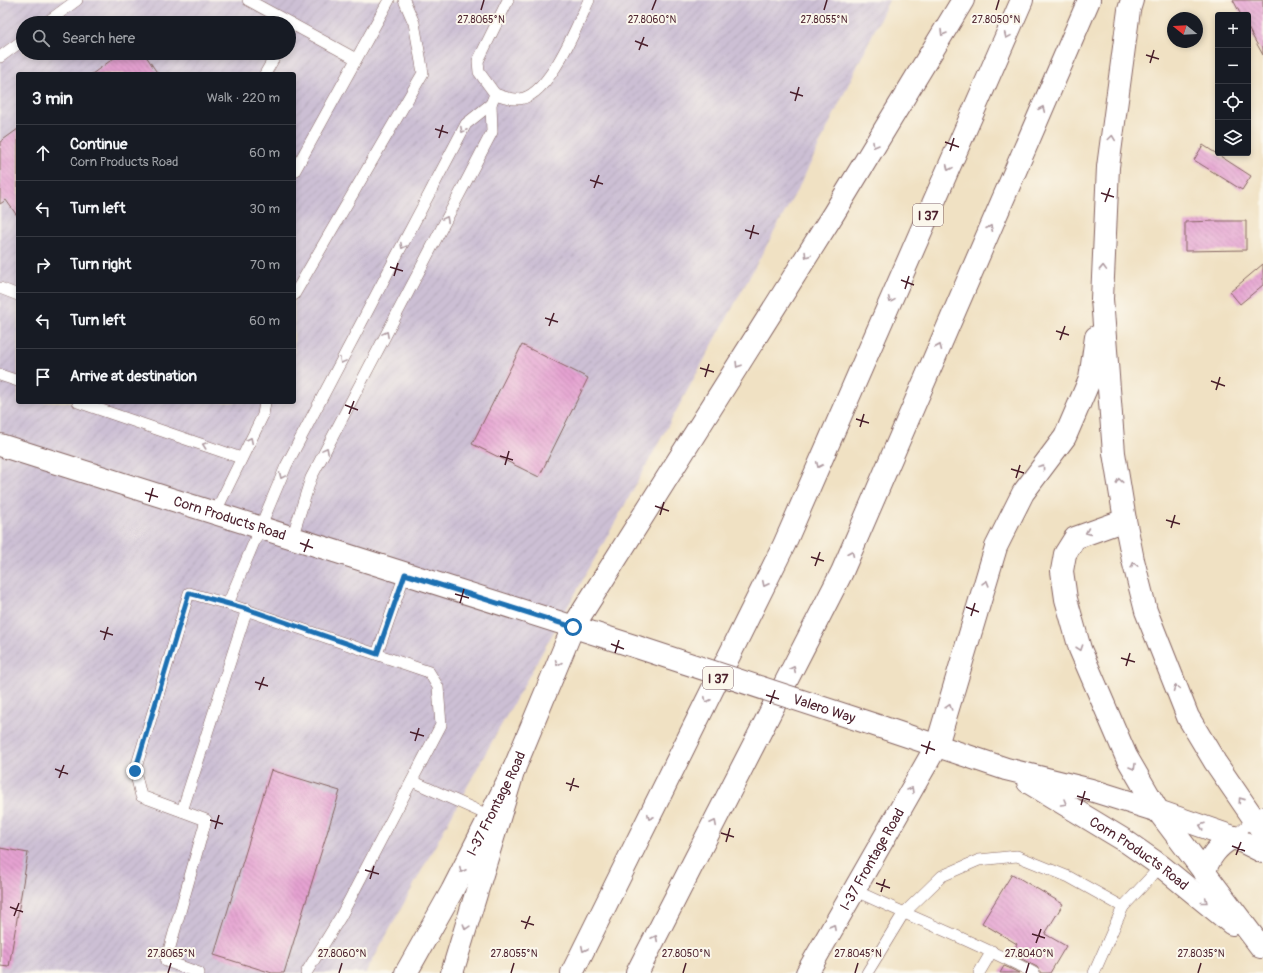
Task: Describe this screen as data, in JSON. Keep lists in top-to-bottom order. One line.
{"streets":{"main road":["I 37","Corn Products Road","Valero Way","I-37 Frontage Road"]},"crossings":[["Corn Products Road","Valero Way"],["Corn Products Road","I-37 Frontage Road"],["Valero Way","I-37 Frontage Road"]],"north":"left","page":{"map_buttons":["+","−"],"search":"Search here","heading":["3 min","Walk · 220 m"],"list":[["Continue","Corn Products Road","60 m"],["Turn left","30 m"],["Turn right","70 m"],["Turn left","60 m"],"Arrive at destination"]},"coordinates":["27.8065°N","27.8060°N","27.8055°N","27.8050°N","27.8045°N","27.8040°N","27.8035°N"]}
